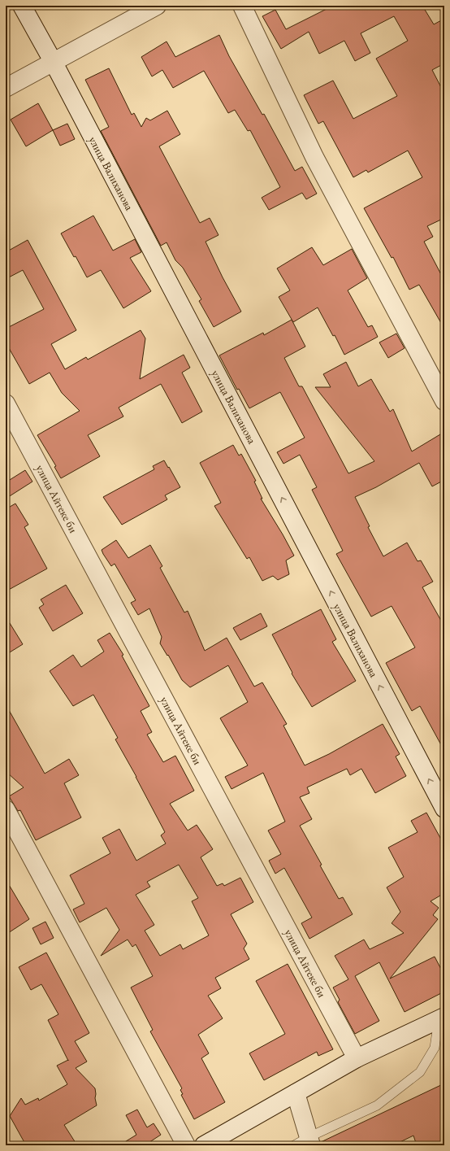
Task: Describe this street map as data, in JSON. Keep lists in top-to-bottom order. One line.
{"streets":{"street":["улица Валиханова","улица Айтеке би"]},"one_way":["улица Валиханова"]}
